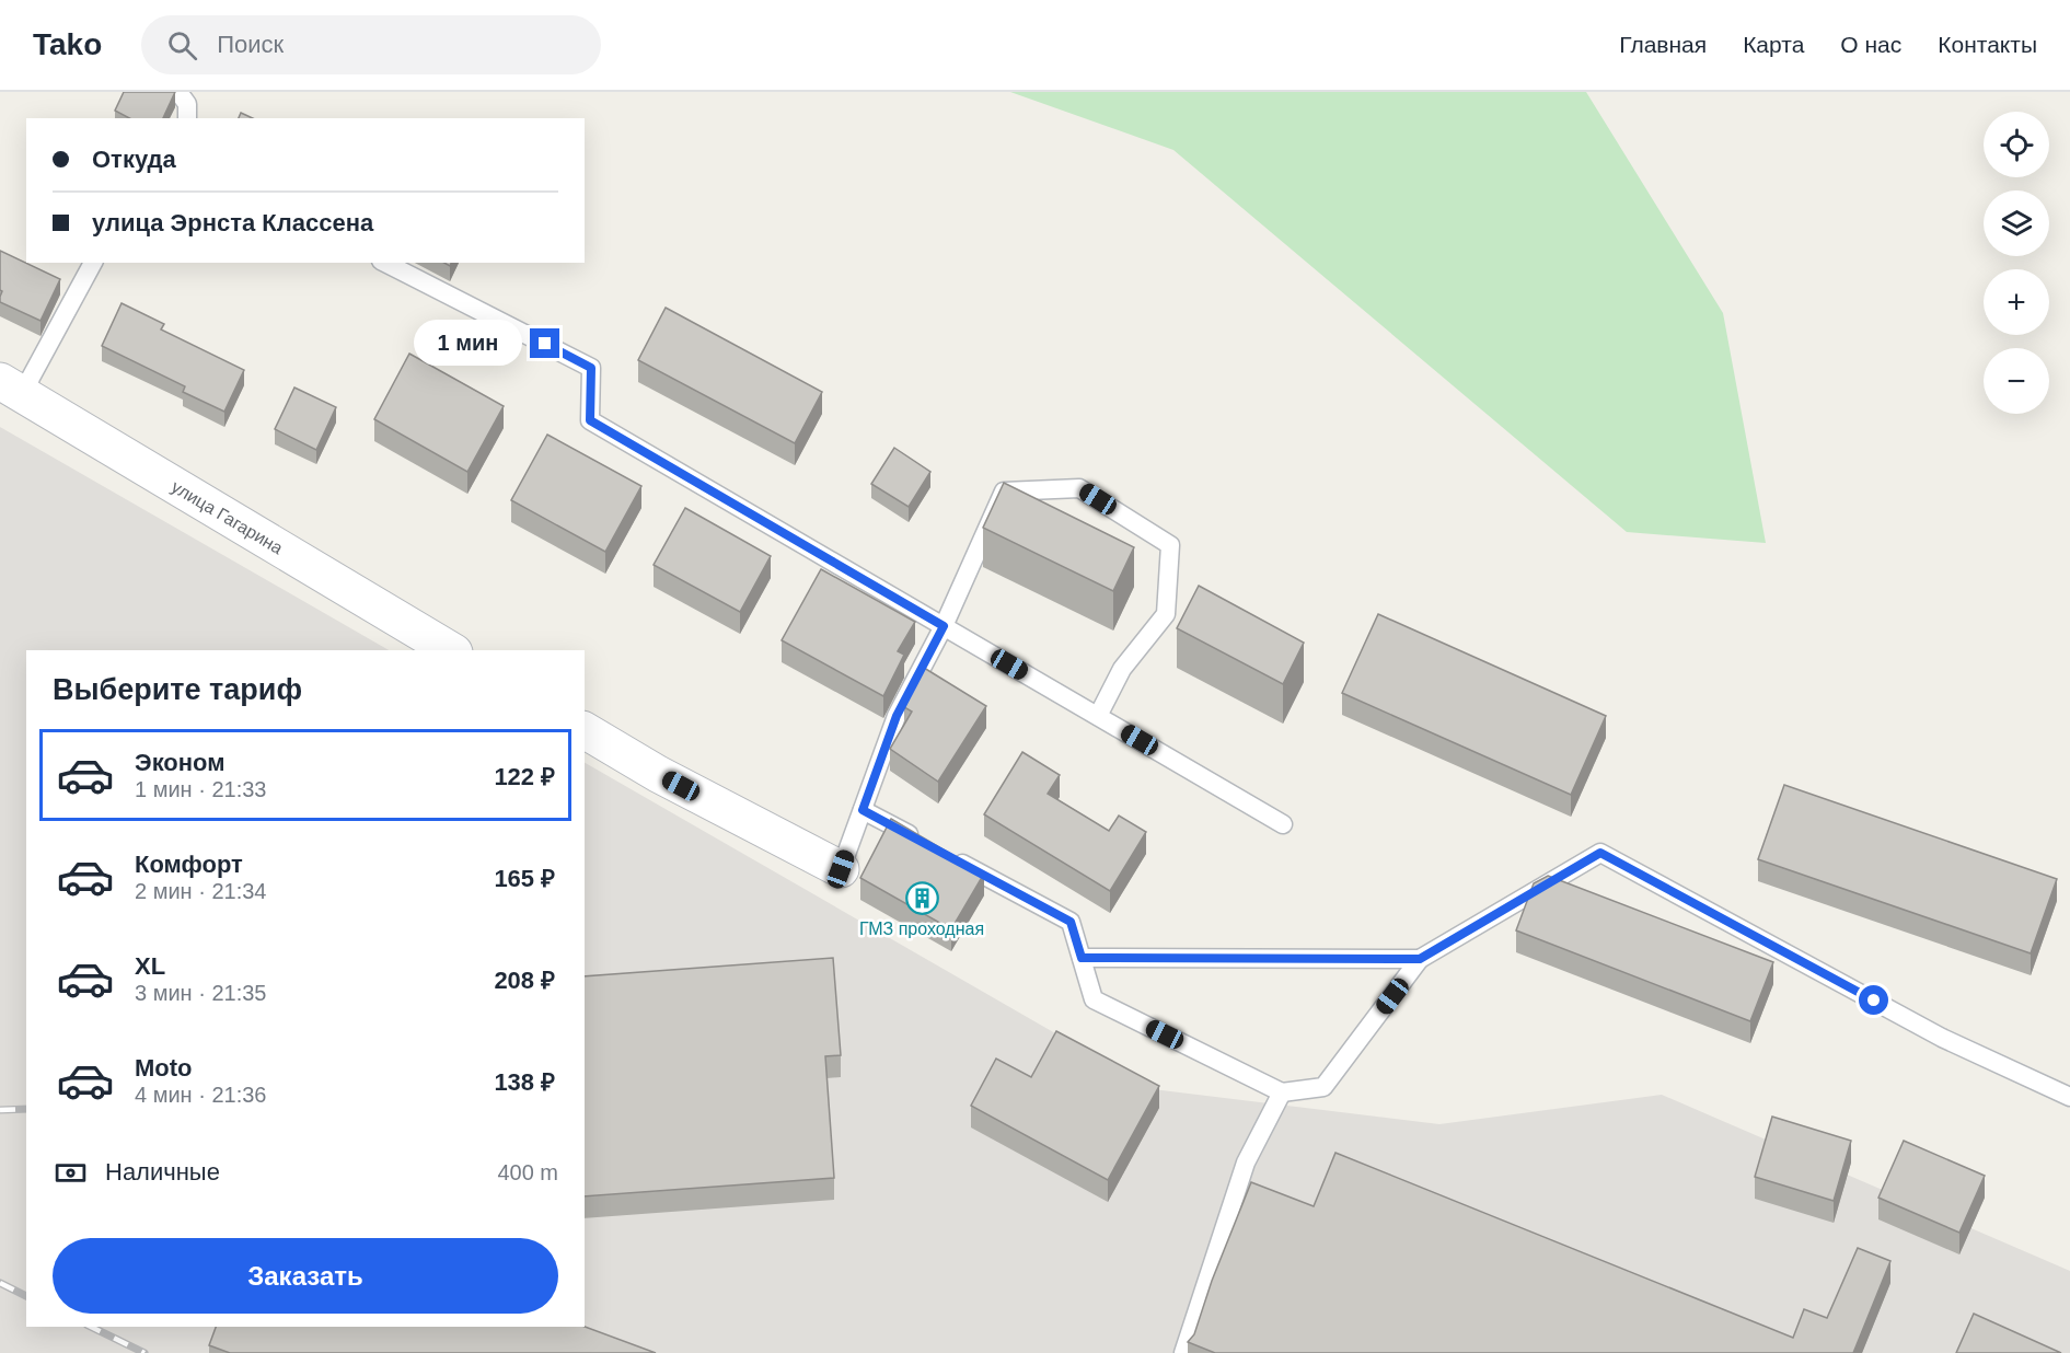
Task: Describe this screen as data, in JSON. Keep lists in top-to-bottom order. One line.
{"streets":{"street":["улица Гагарина"]},"places":{"building":["ГМЗ проходная"]},"page":{"header":"Tako","search":"Поиск","nav":["Главная","Карта","О нас","Контакты"],"map_buttons":["+","−"],"banner":["Откуда","улица Эрнста Классена"],"bubble":"1 мин","heading":"Выберите тариф","list":[{"name":"Эконом","note":"1 мин · 21:33","value":"122 ₽"},{"name":"Комфорт","note":"2 мин · 21:34","value":"165 ₽"},{"name":"XL","note":"3 мин · 21:35","value":"208 ₽"},{"name":"Moto","note":"4 мин · 21:36","value":"138 ₽"}],"pay":["Наличные","400 m"],"buttons":"Заказать"}}
